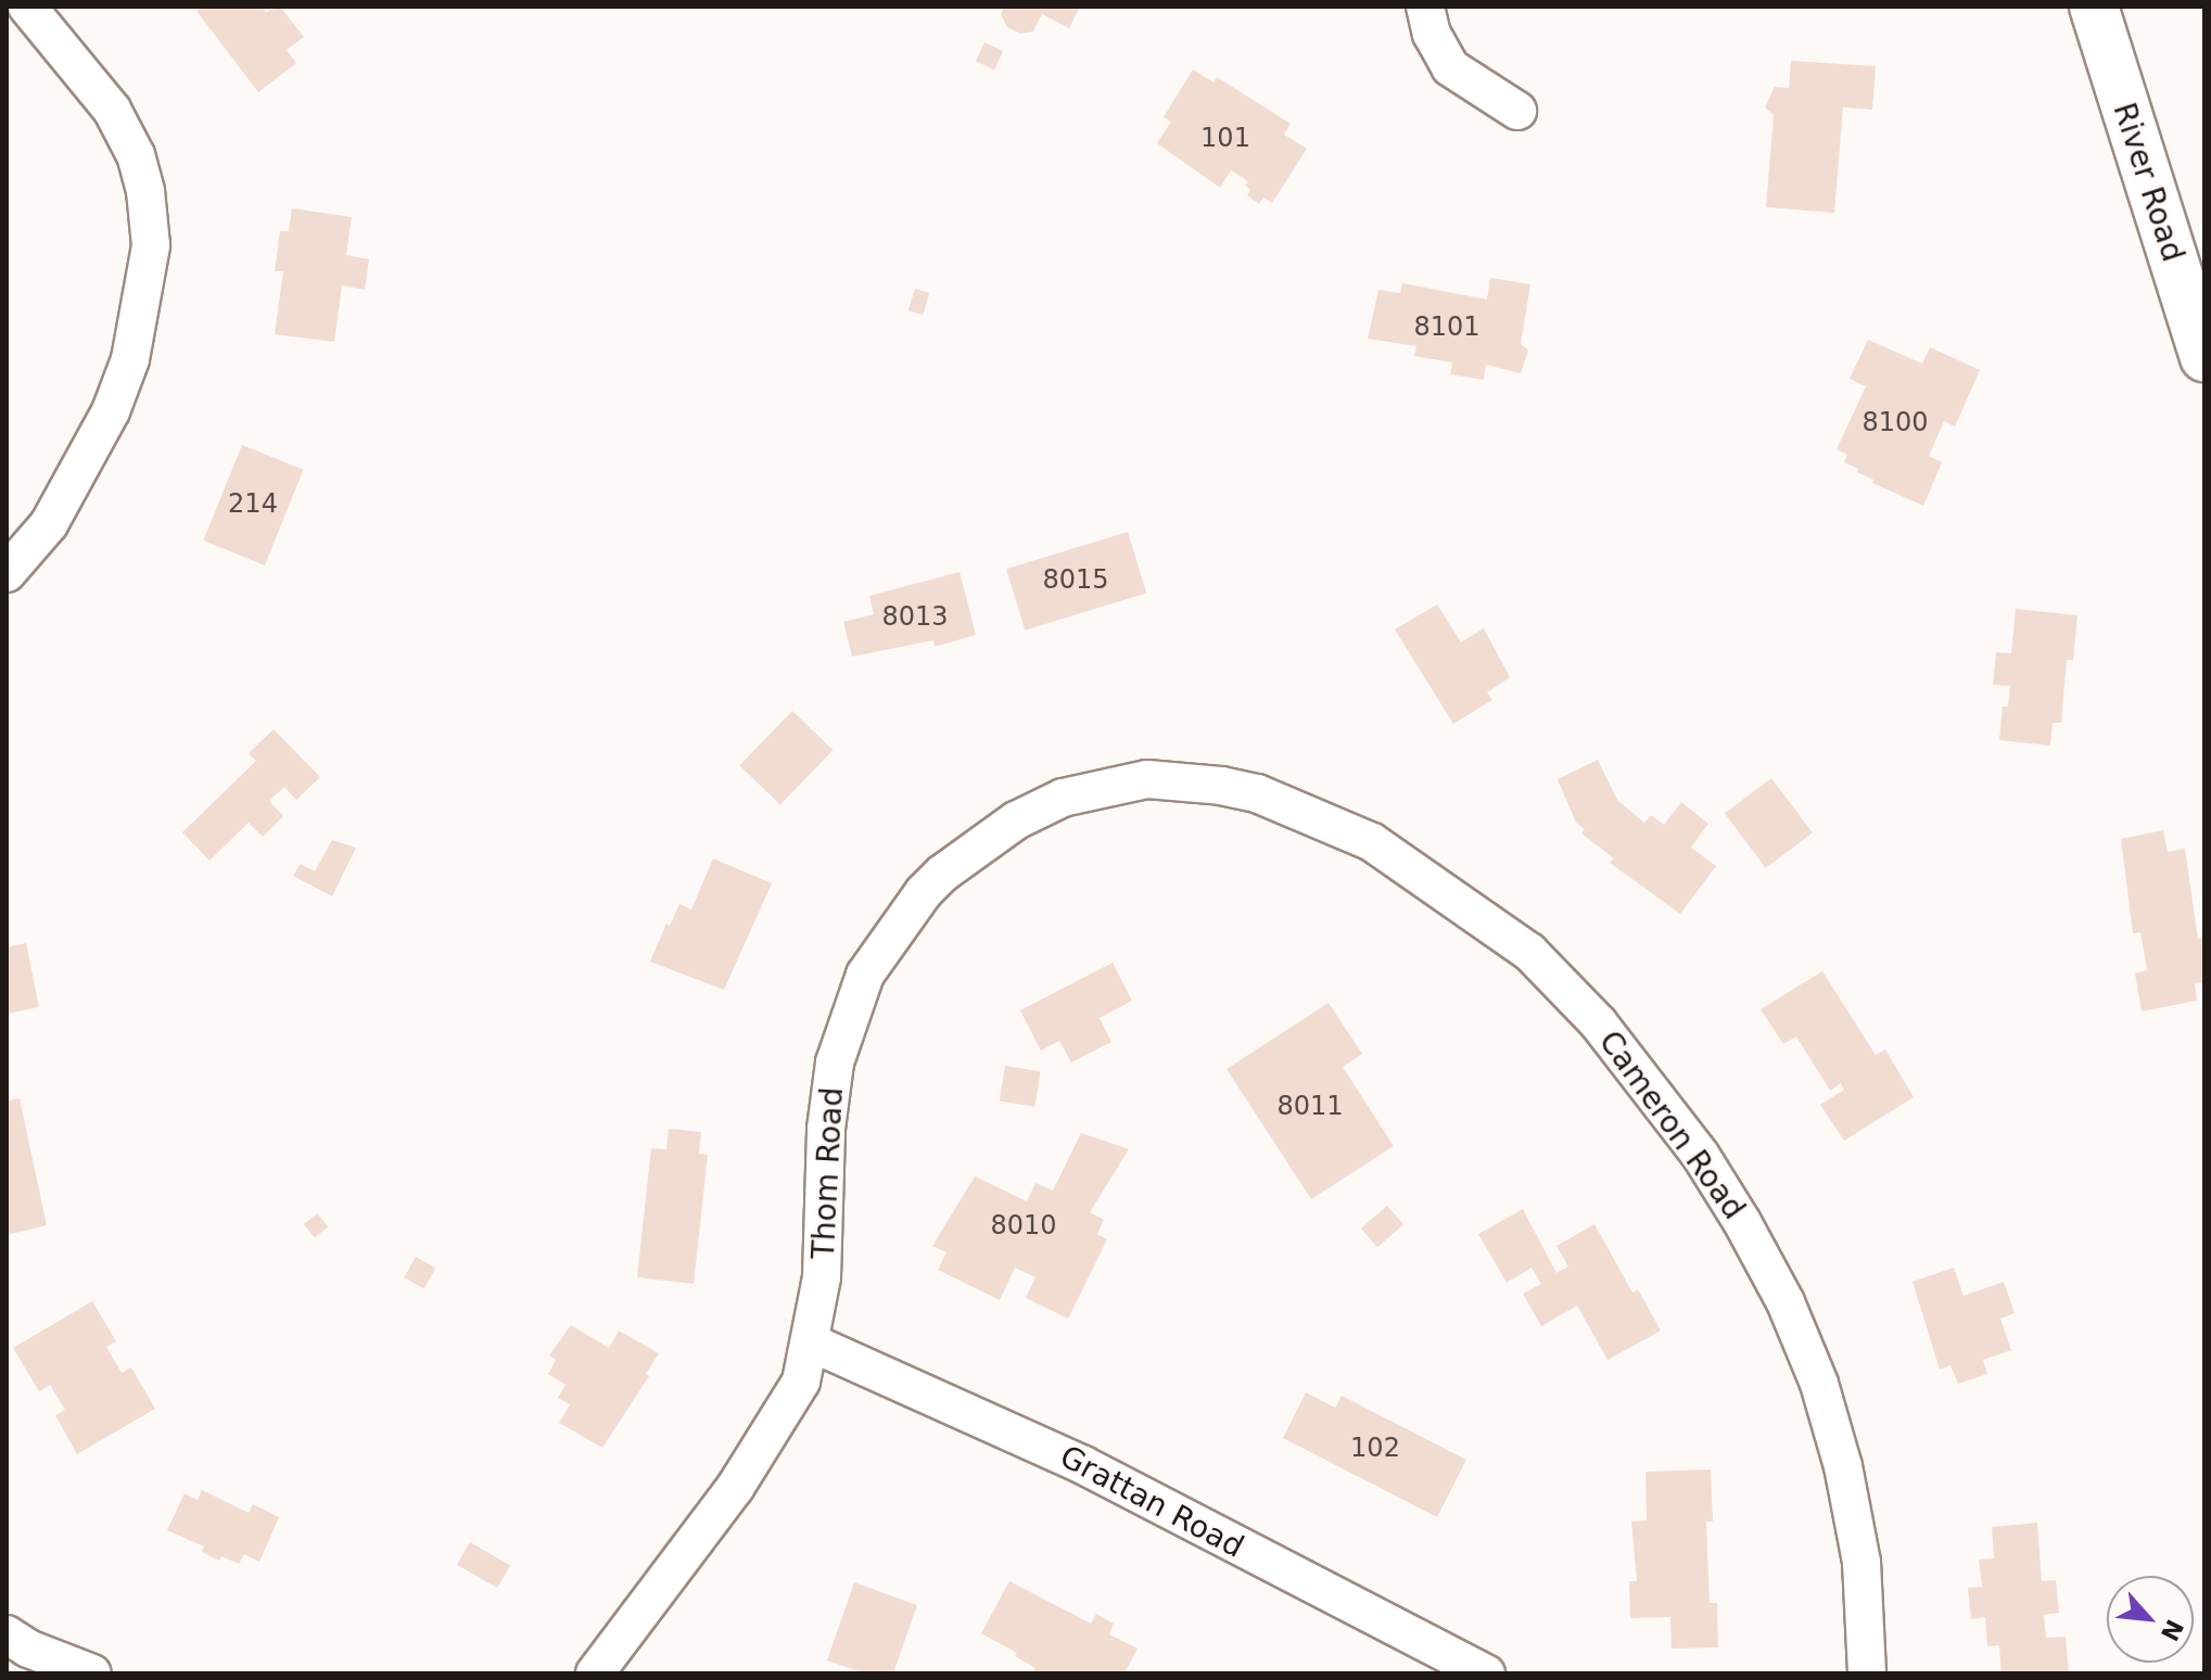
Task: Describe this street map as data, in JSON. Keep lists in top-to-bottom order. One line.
{"streets":{"main road":["River Road"],"street":["Cameron Road","Thom Road","Grattan Road"]},"crossings":[["Cameron Road","Thom Road"],["Thom Road","Grattan Road"]],"house_numbers":["101","8101","8100","214","8015","8013","8011","8010","102"],"north":"bottom right"}
